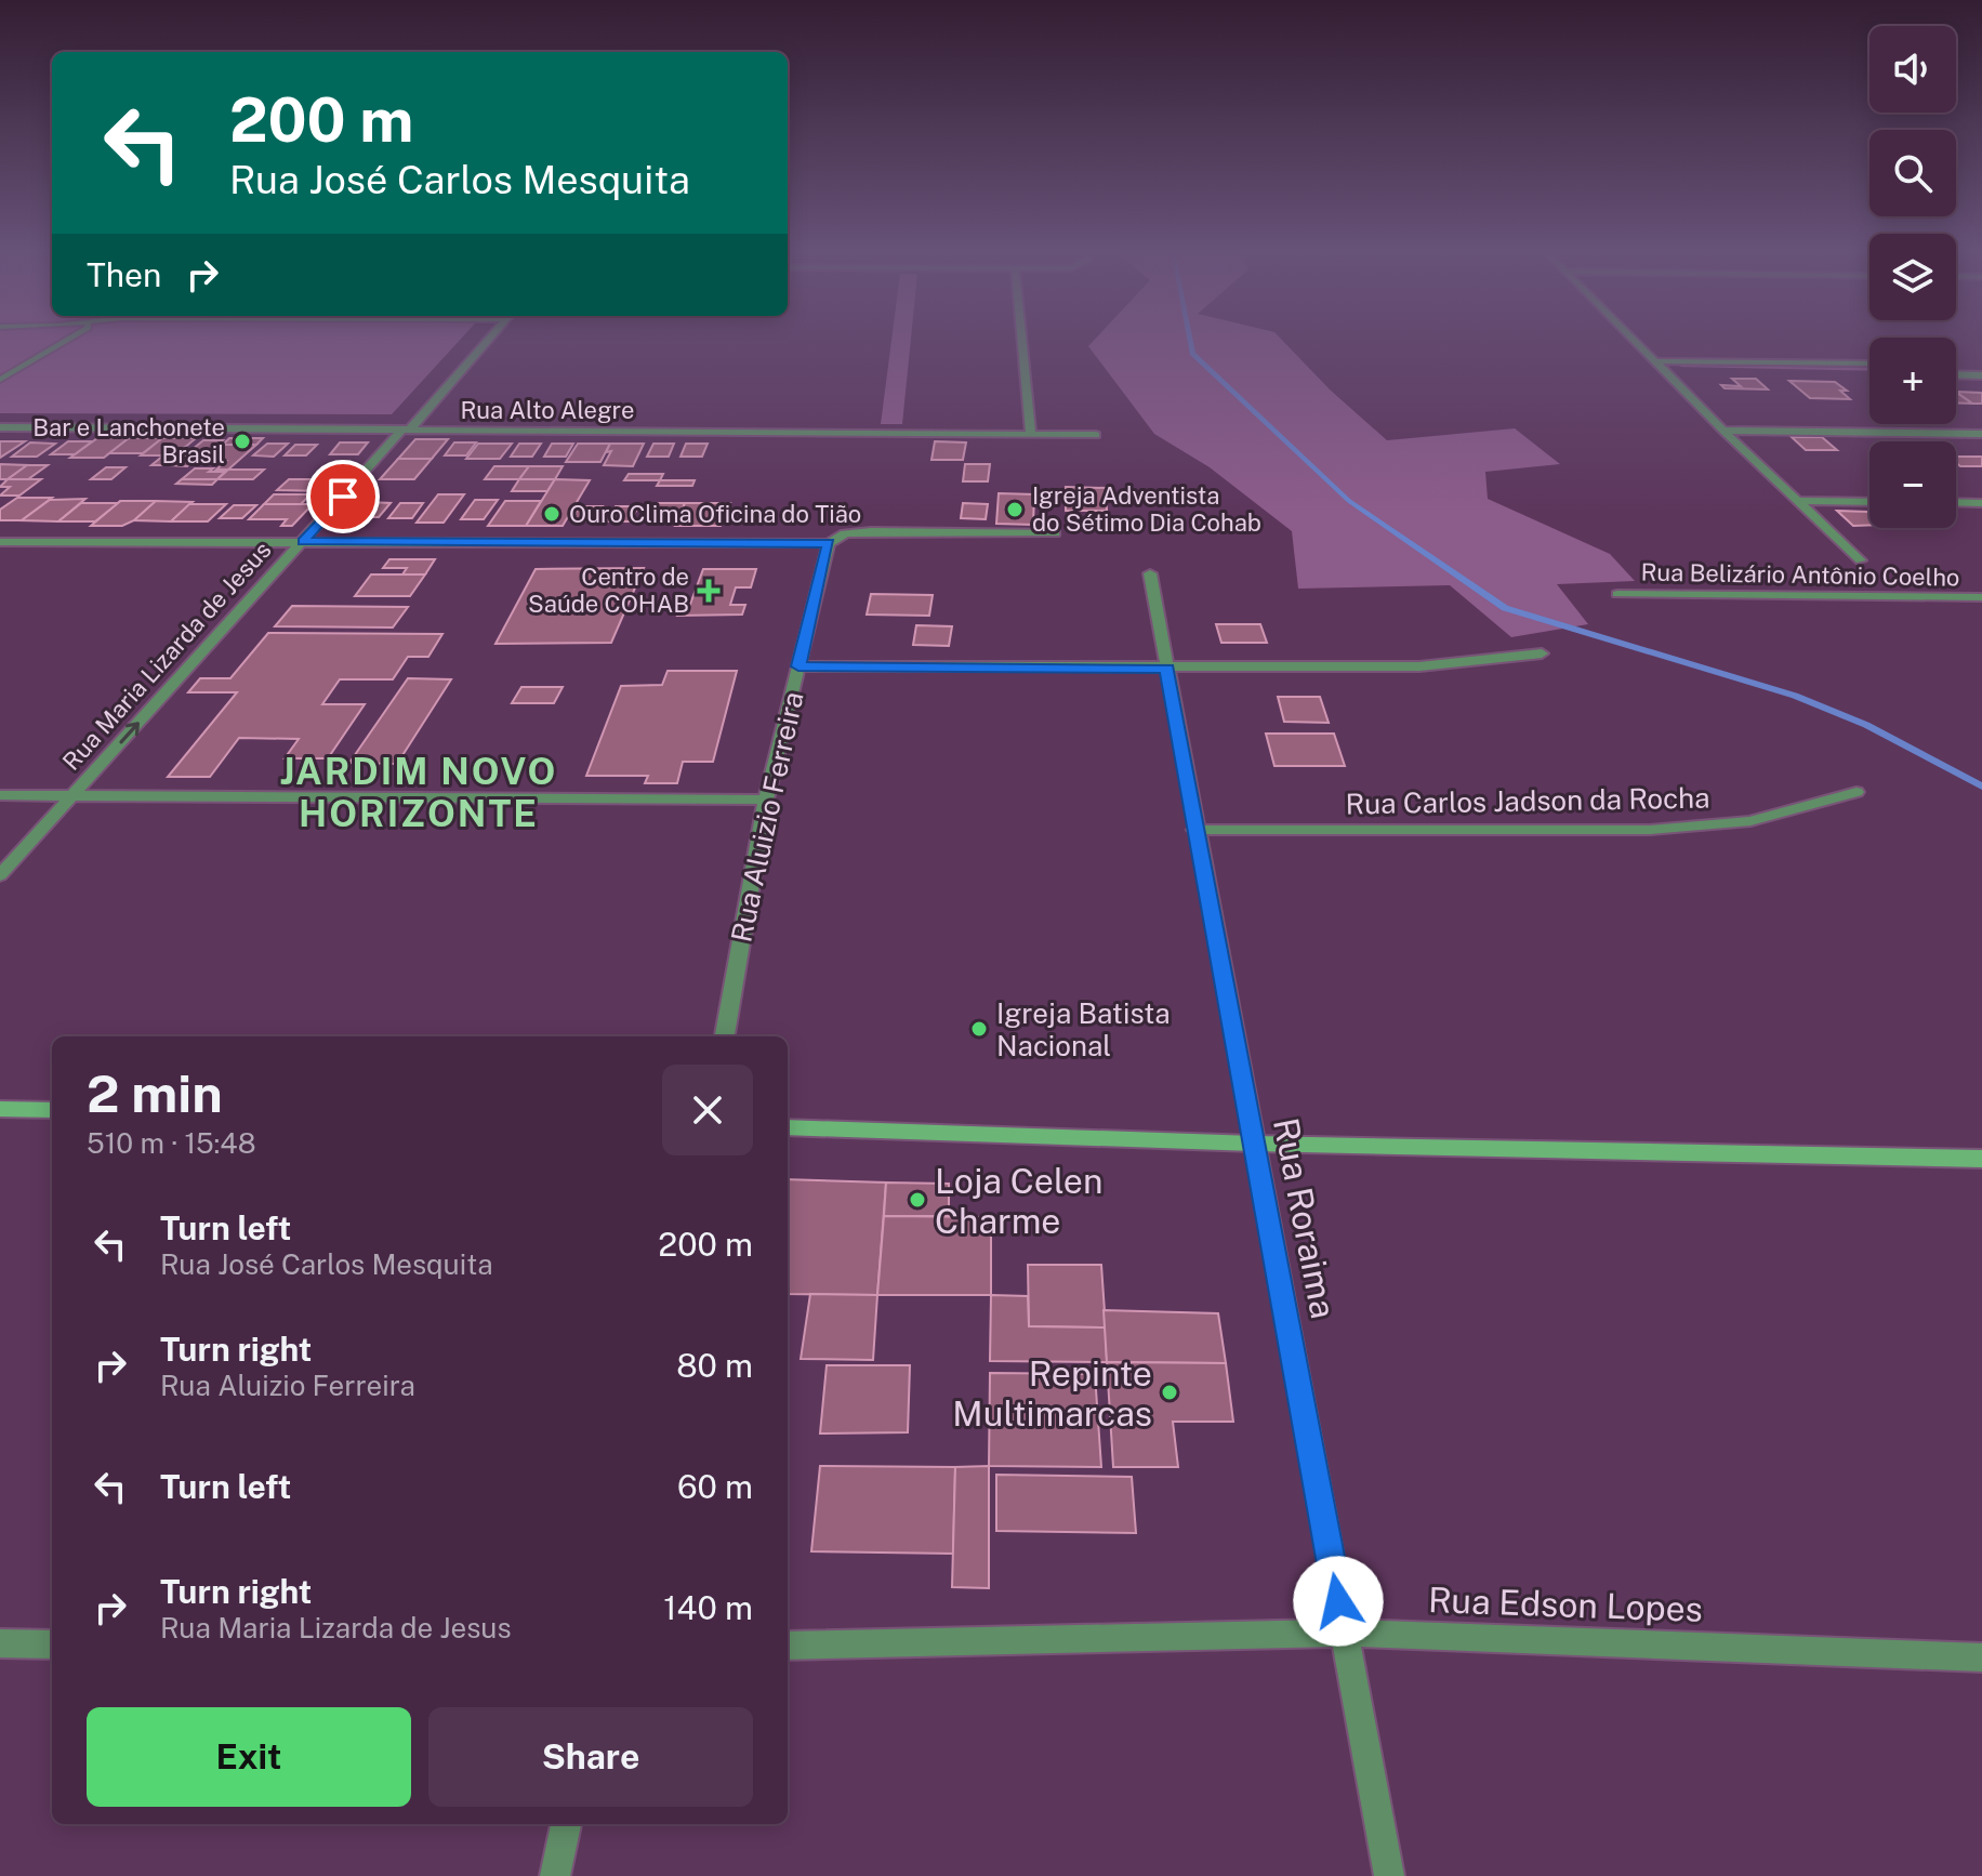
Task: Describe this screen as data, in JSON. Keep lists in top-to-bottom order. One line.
{"streets":{"street":["Rua Alto Alegre","Rua Belizário Antônio Coelho","Rua Maria Lizarda de Jesus","Rua Carlos Jadson da Rocha","Rua Aluizio Ferreira","Rua Roraima","Rua Edson Lopes"]},"crossings":[["Rua Alto Alegre","Rua Maria Lizarda de Jesus"],["Rua Carlos Jadson da Rocha","Rua Roraima"],["Rua Roraima","Rua Edson Lopes"]],"one_way":["Rua Maria Lizarda de Jesus"],"districts":["JARDIM NOVO HORIZONTE"],"places":{"other":["Bar e Lanchonete Brasil","Igreja Adventista do Sétimo Dia Cohab","Ouro Clima Oficina do Tião","Igreja Batista Nacional","Loja Celen Charme","Repinte Multimarcas"],"health":["Centro de Saúde COHAB"]},"page":{"map_buttons":["+","−"],"turn":["200 m","Rua José Carlos Mesquita"],"then":"Then","heading":["2 min","510 m · 15:48"],"list":[{"name":"Turn left","note":"Rua José Carlos Mesquita","value":"200 m"},{"name":"Turn right","note":"Rua Aluizio Ferreira","value":"80 m"},{"name":"Turn left","value":"60 m"},{"name":"Turn right","note":"Rua Maria Lizarda de Jesus","value":"140 m"}],"buttons":["Exit","Share"]}}
